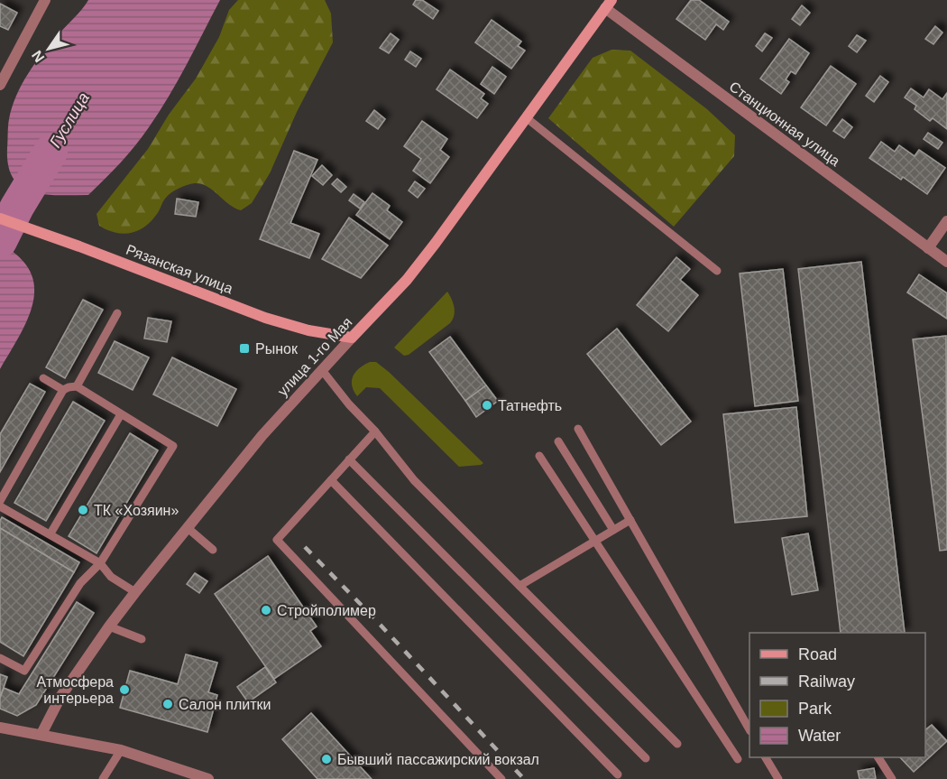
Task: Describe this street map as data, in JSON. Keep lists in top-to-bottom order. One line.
{"streets":{"main road":["Рязанская улица","улица 1-го Мая"],"street":["Станционная улица"]},"crossings":[["Станционная улица","улица 1-го Мая"],["Рязанская улица","улица 1-го Мая"]],"water":["Гуслица"],"places":{"transit":["Рынок"],"other":["Татнефть","ТК «Хозяин»","Стройполимер","Атмосфера интерьера","Салон плитки","Бывший пассажирский вокзал"]},"legend":["Road","Railway","Park","Water"],"north":"bottom left"}
